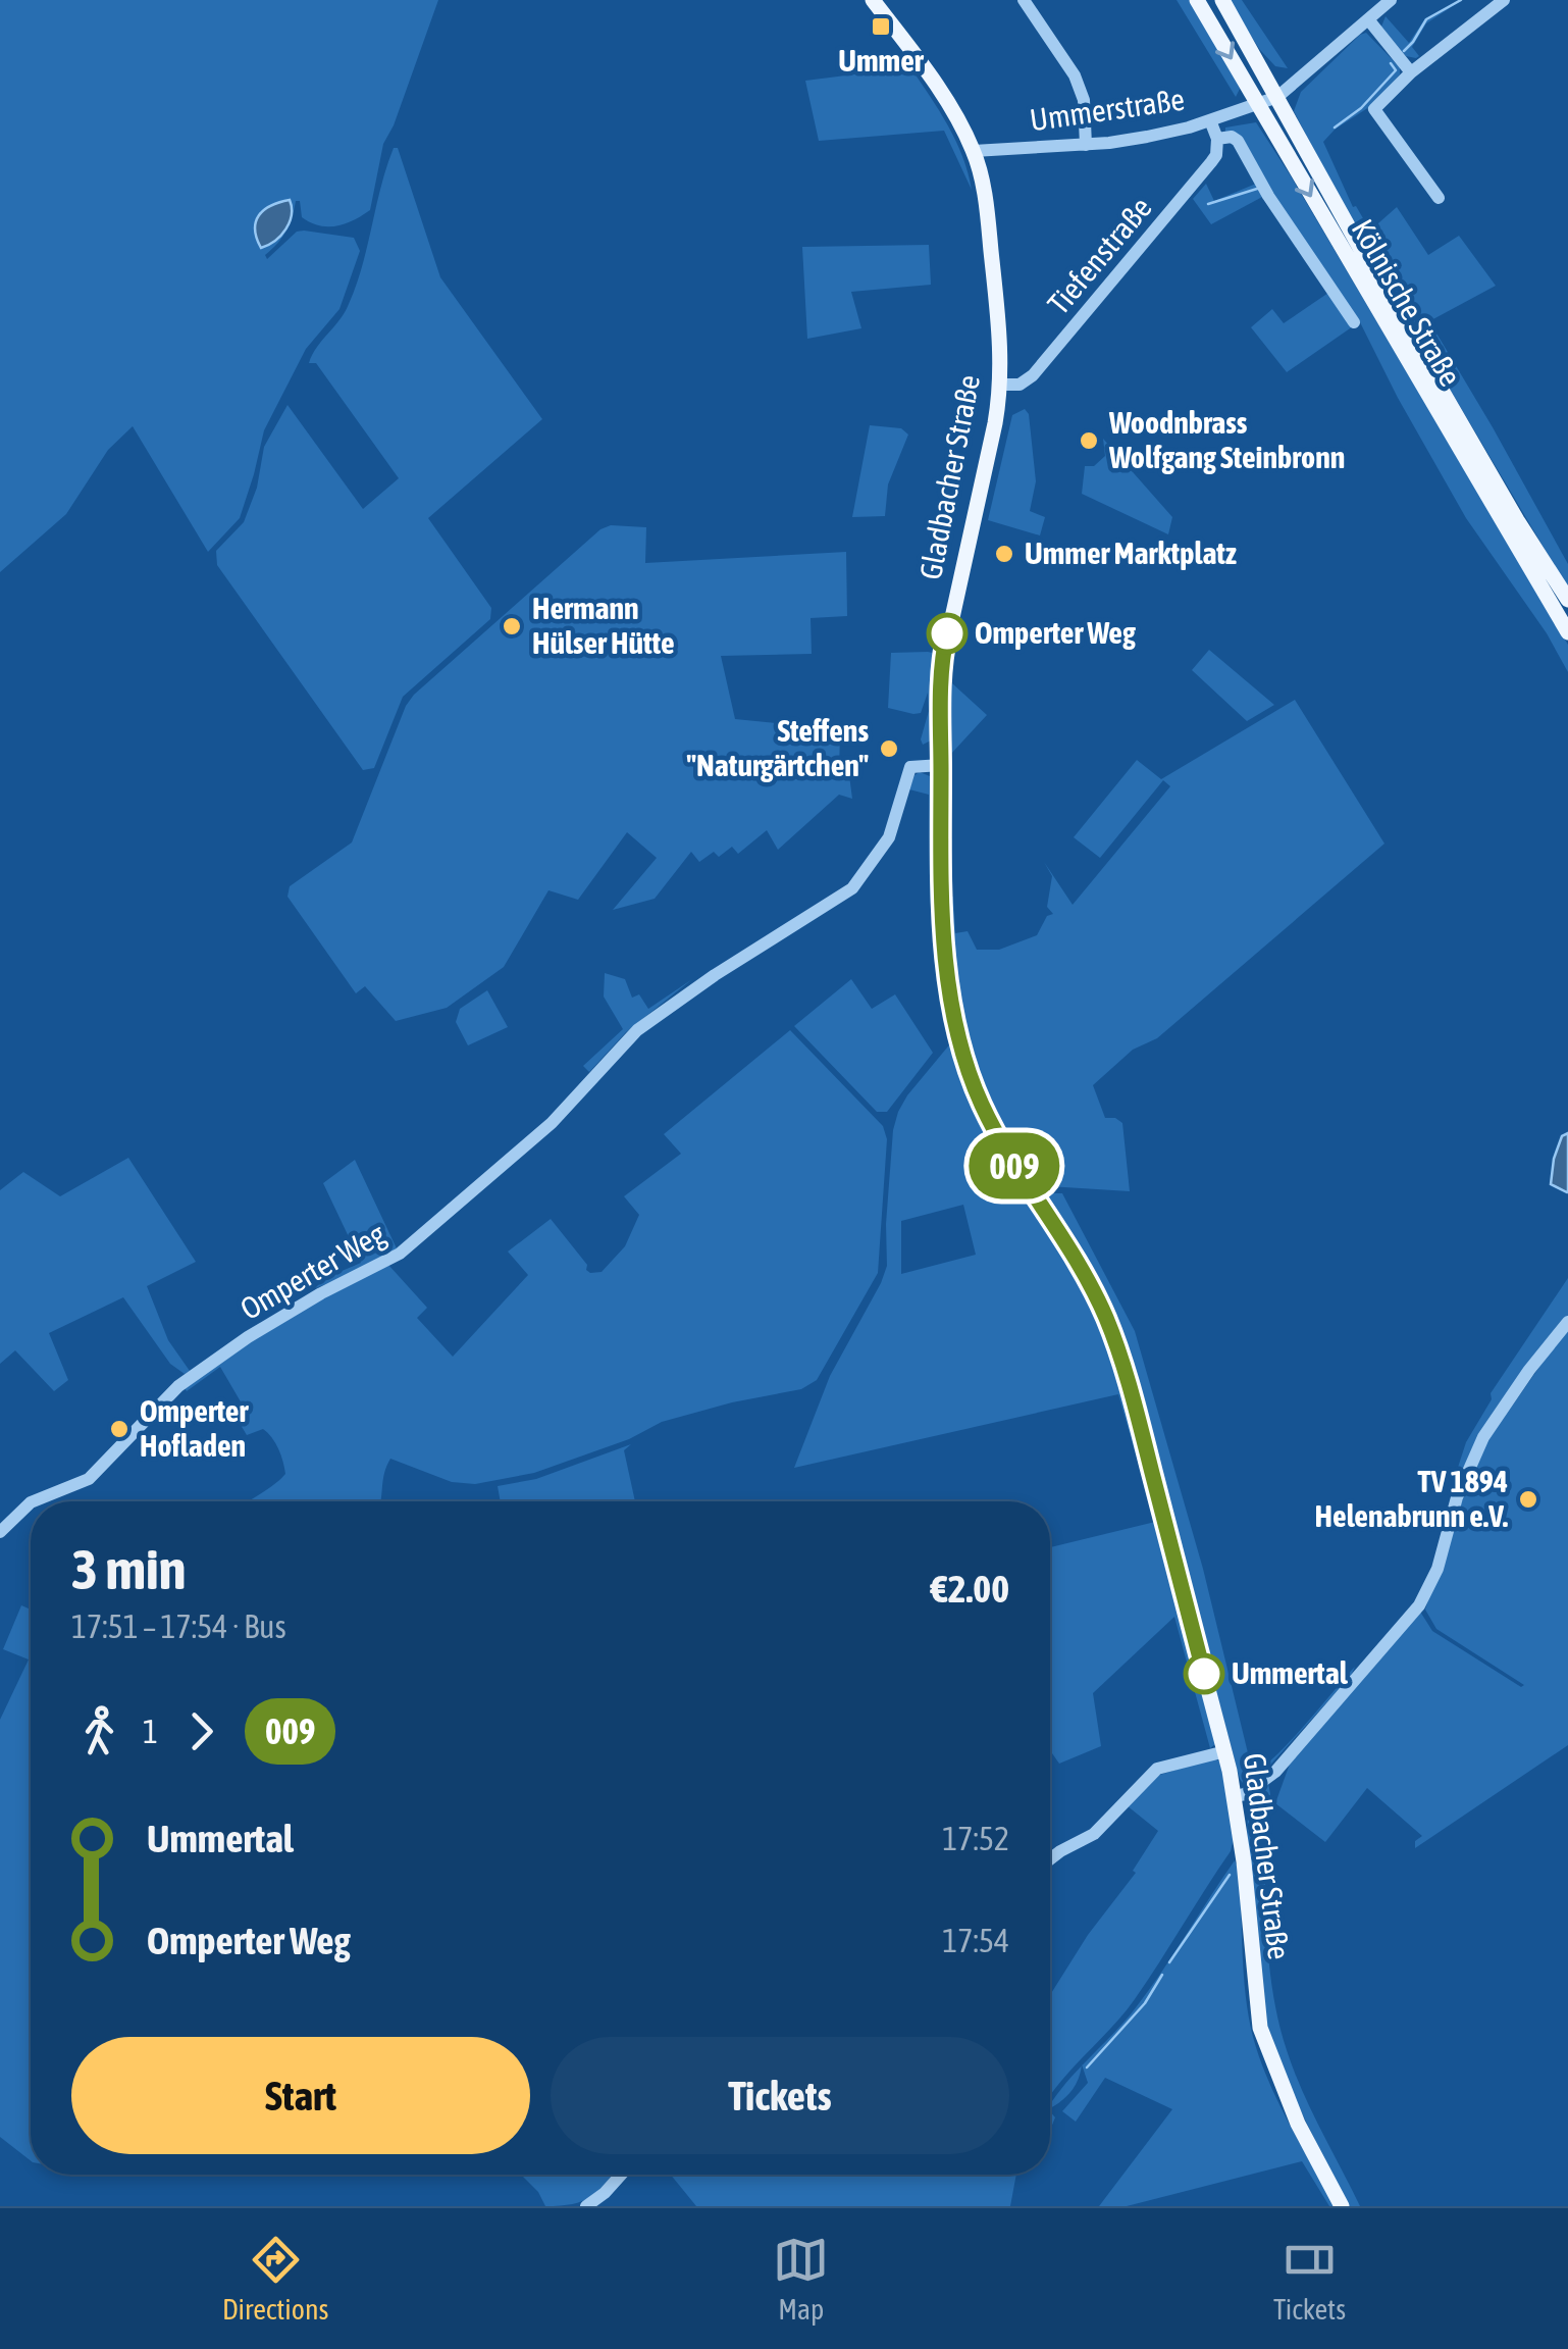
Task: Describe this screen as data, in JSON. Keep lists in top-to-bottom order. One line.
{"streets":{"main road":["Kölnische Straße","Gladbacher Straße"],"street":["Ummerstraße","Tiefenstraße","Omperter Weg"]},"crossings":[["Ummerstraße","Kölnische Straße"],["Ummerstraße","Gladbacher Straße"],["Tiefenstraße","Gladbacher Straße"],["Gladbacher Straße","Omperter Weg"]],"places":{"transit":["Ummer"],"other":["Woodnbrass Wolfgang Steinbronn","Ummer Marktplatz","Hermann Hülser Hütte","Omperter Weg","Steffens \"Naturgärtchen\"","Omperter Hofladen","TV 1894 Helenabrunn e.V.","Ummertal"]},"lines":["bus line 009"],"page":{"on_map":"009","heading":["3 min","17:51 – 17:54 · Bus","€2.00"],"legs":["1","009"],"list":[{"name":"Ummertal","value":"17:52"},{"name":"Omperter Weg","value":"17:54"}],"buttons":["Start","Tickets"],"tabs":["Directions","Map","Tickets"]}}
